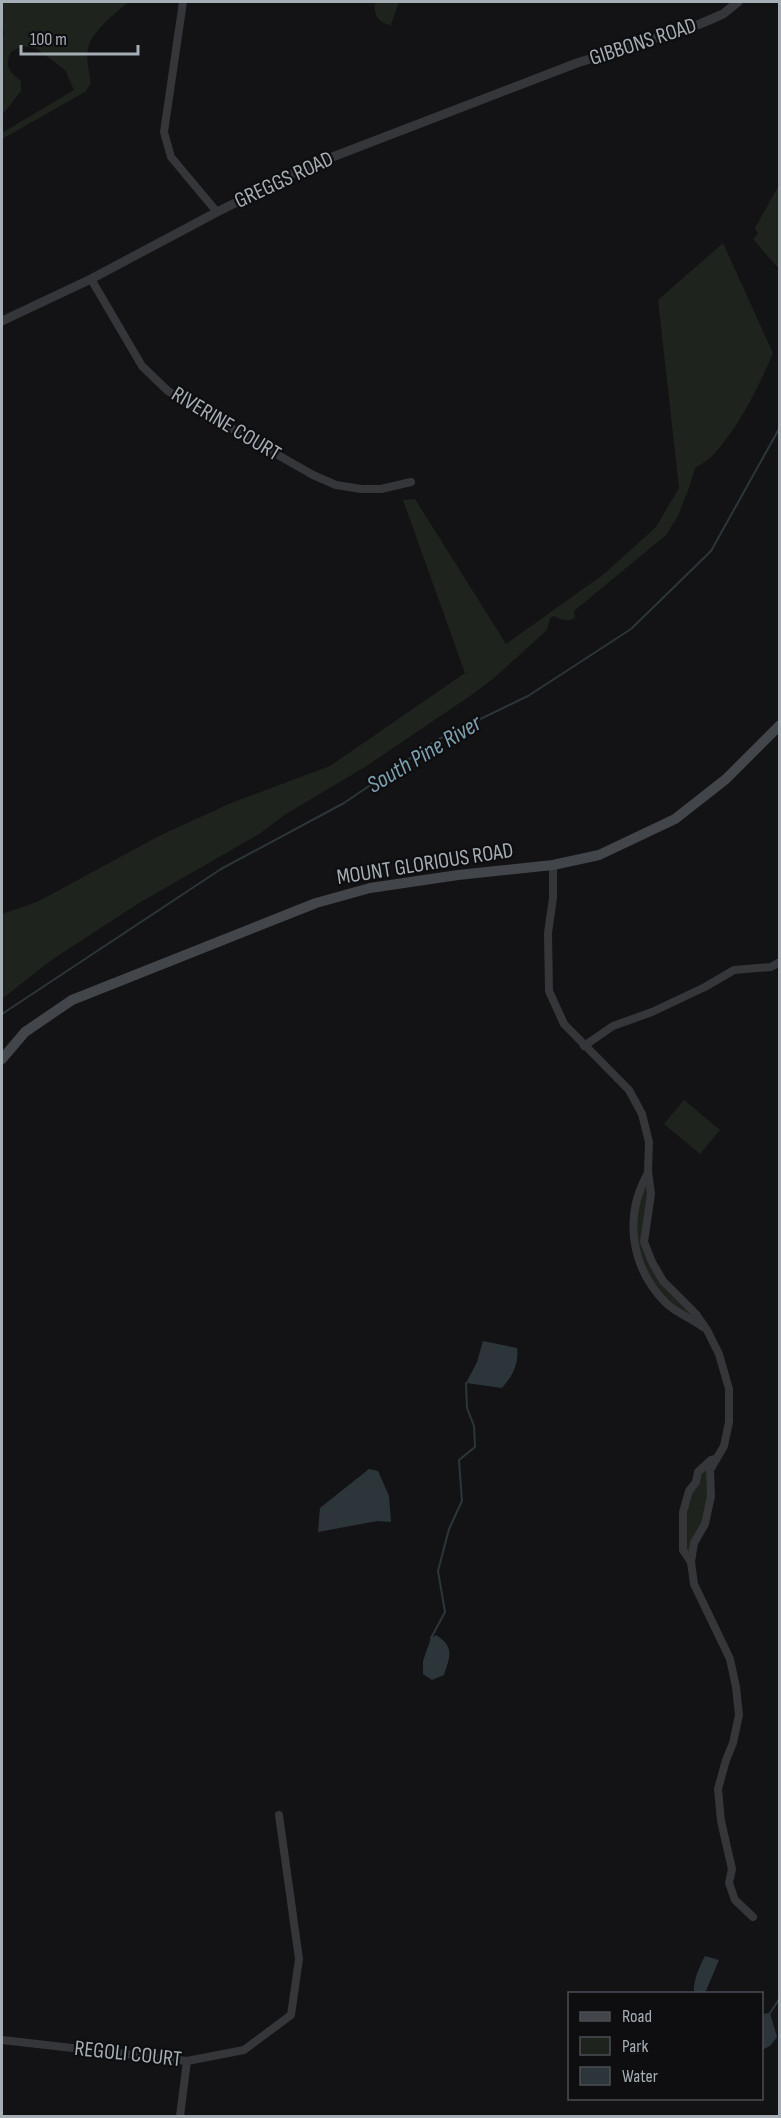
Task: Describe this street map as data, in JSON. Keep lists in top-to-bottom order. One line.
{"streets":{"main road":["MOUNT GLORIOUS ROAD"],"street":["GIBBONS ROAD","GREGGS ROAD","RIVERINE COURT","REGOLI COURT"]},"crossings":[["GIBBONS ROAD","GREGGS ROAD"],["GREGGS ROAD","RIVERINE COURT"]],"water":["South Pine River"],"legend":["Road","Park","Water"],"scale_bar":"100 m"}
